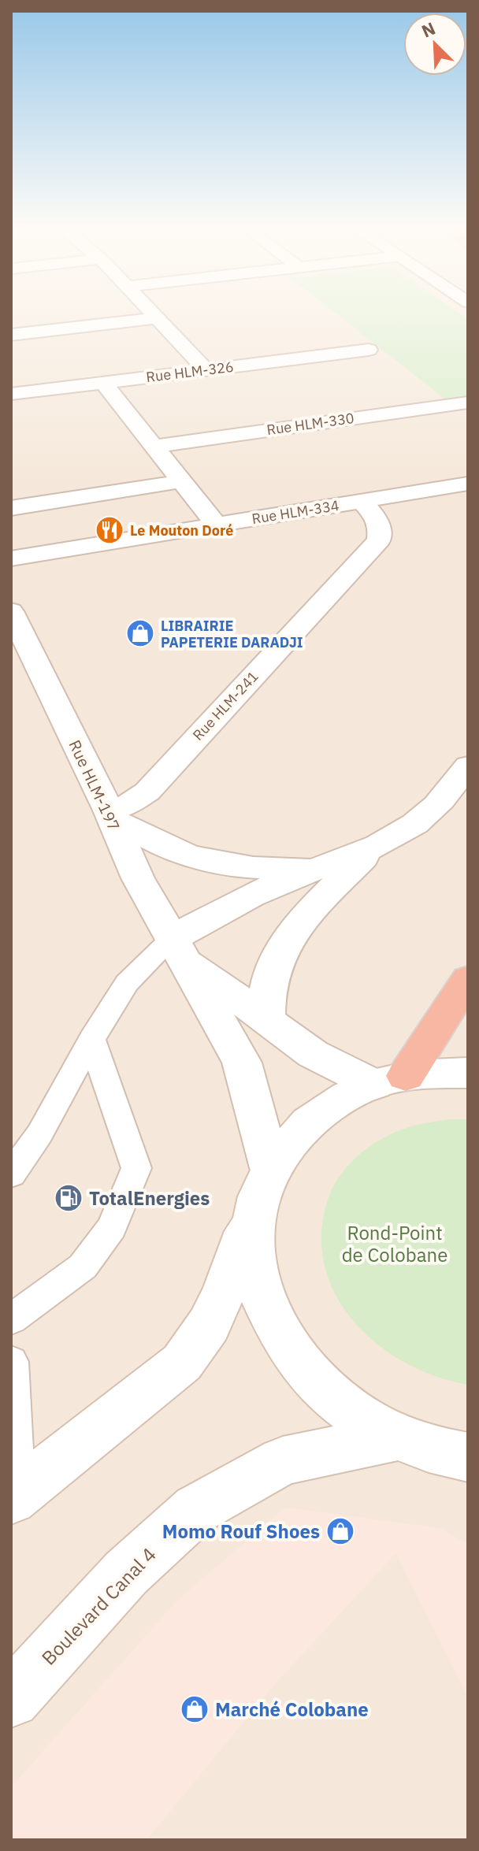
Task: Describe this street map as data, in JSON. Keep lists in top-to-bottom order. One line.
{"streets":{"street":["Rue HLM-326","Rue HLM-330","Rue HLM-334","Rue HLM-241","Rue HLM-197","Boulevard Canal 4"]},"crossings":[["Rue HLM-334","Rue HLM-241"],["Rue HLM-241","Rue HLM-197"]],"parks":["Rond-Point de Colobane"],"places":{"restaurant":["Le Mouton Doré"],"shop":["LIBRAIRIE PAPETERIE DARADJI","Momo Rouf Shoes","Marché Colobane"],"fuel station":["TotalEnergies"]},"north":"top left"}
